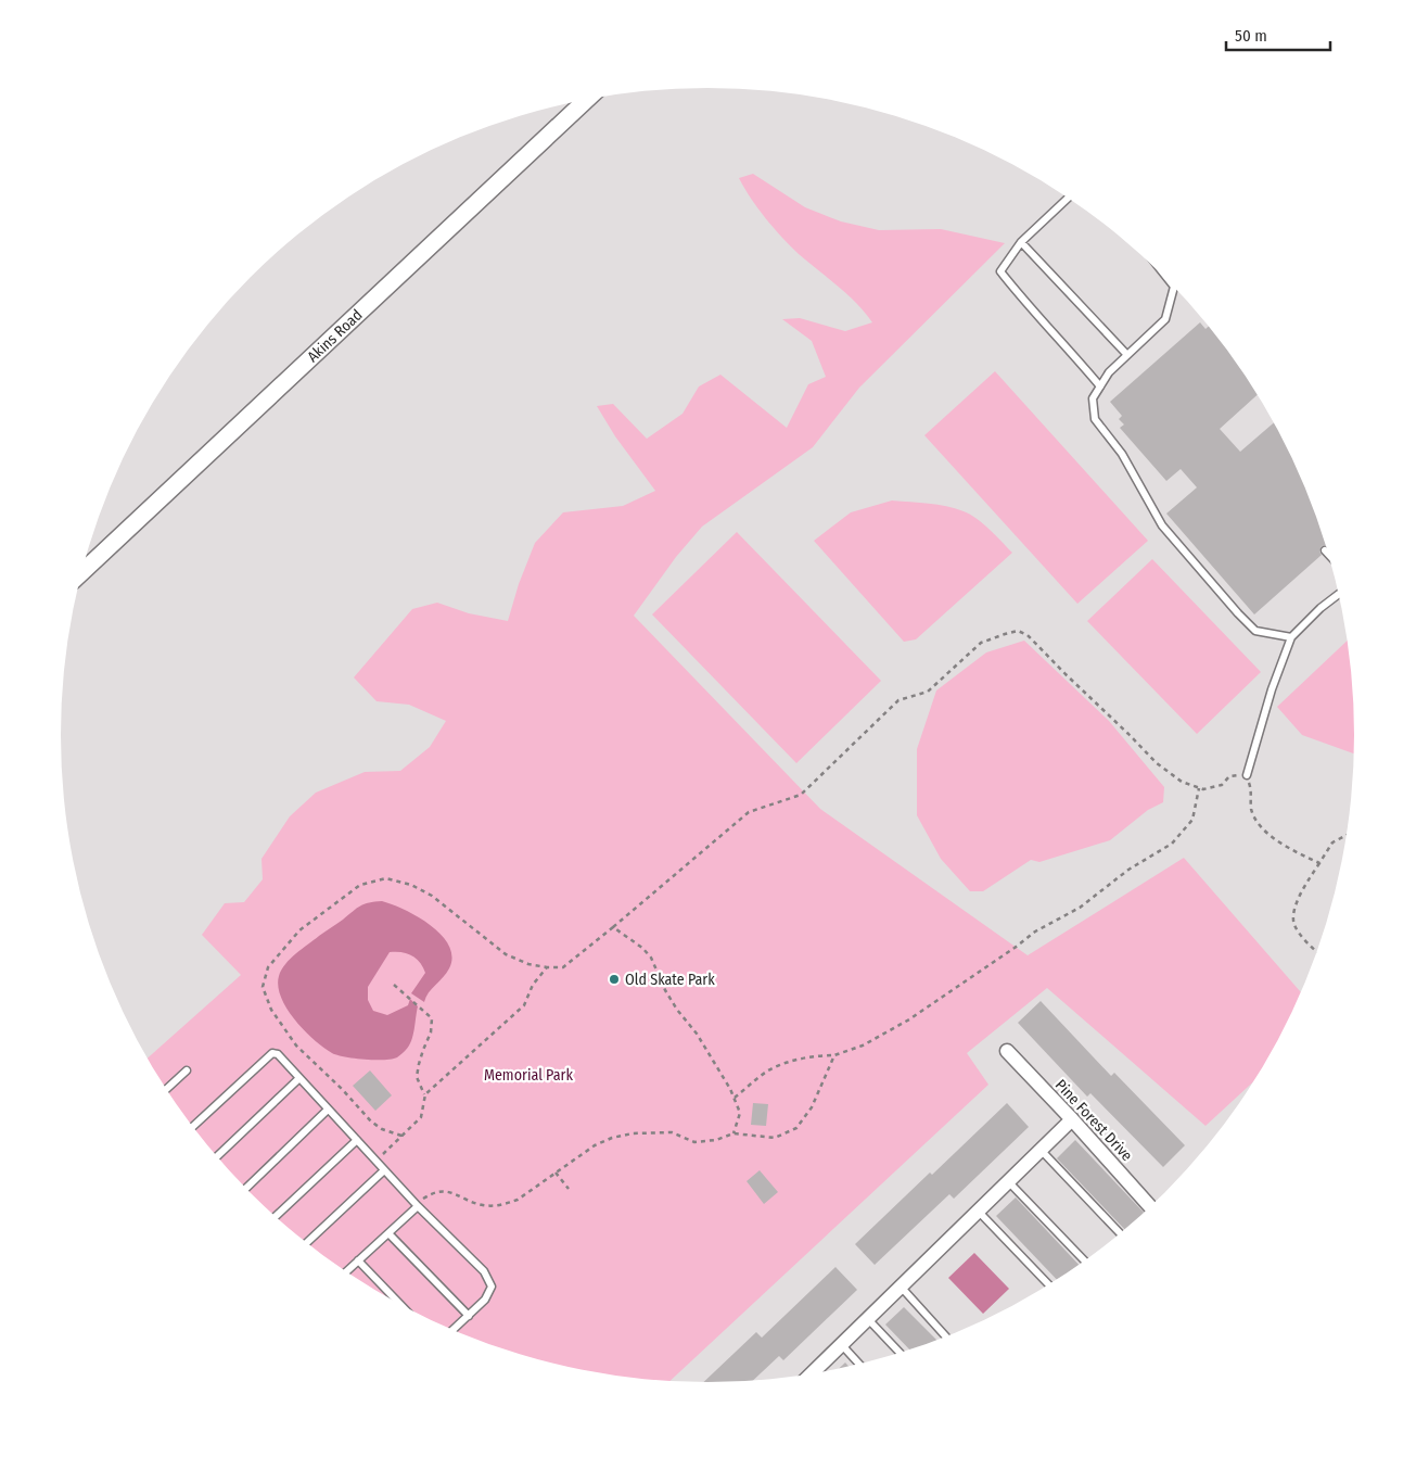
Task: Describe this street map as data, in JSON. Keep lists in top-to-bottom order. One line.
{"streets":{"street":["Akins Road","Pine Forest Drive"]},"parks":["Memorial Park"],"places":["Old Skate Park"],"scale_bar":"50 m"}
